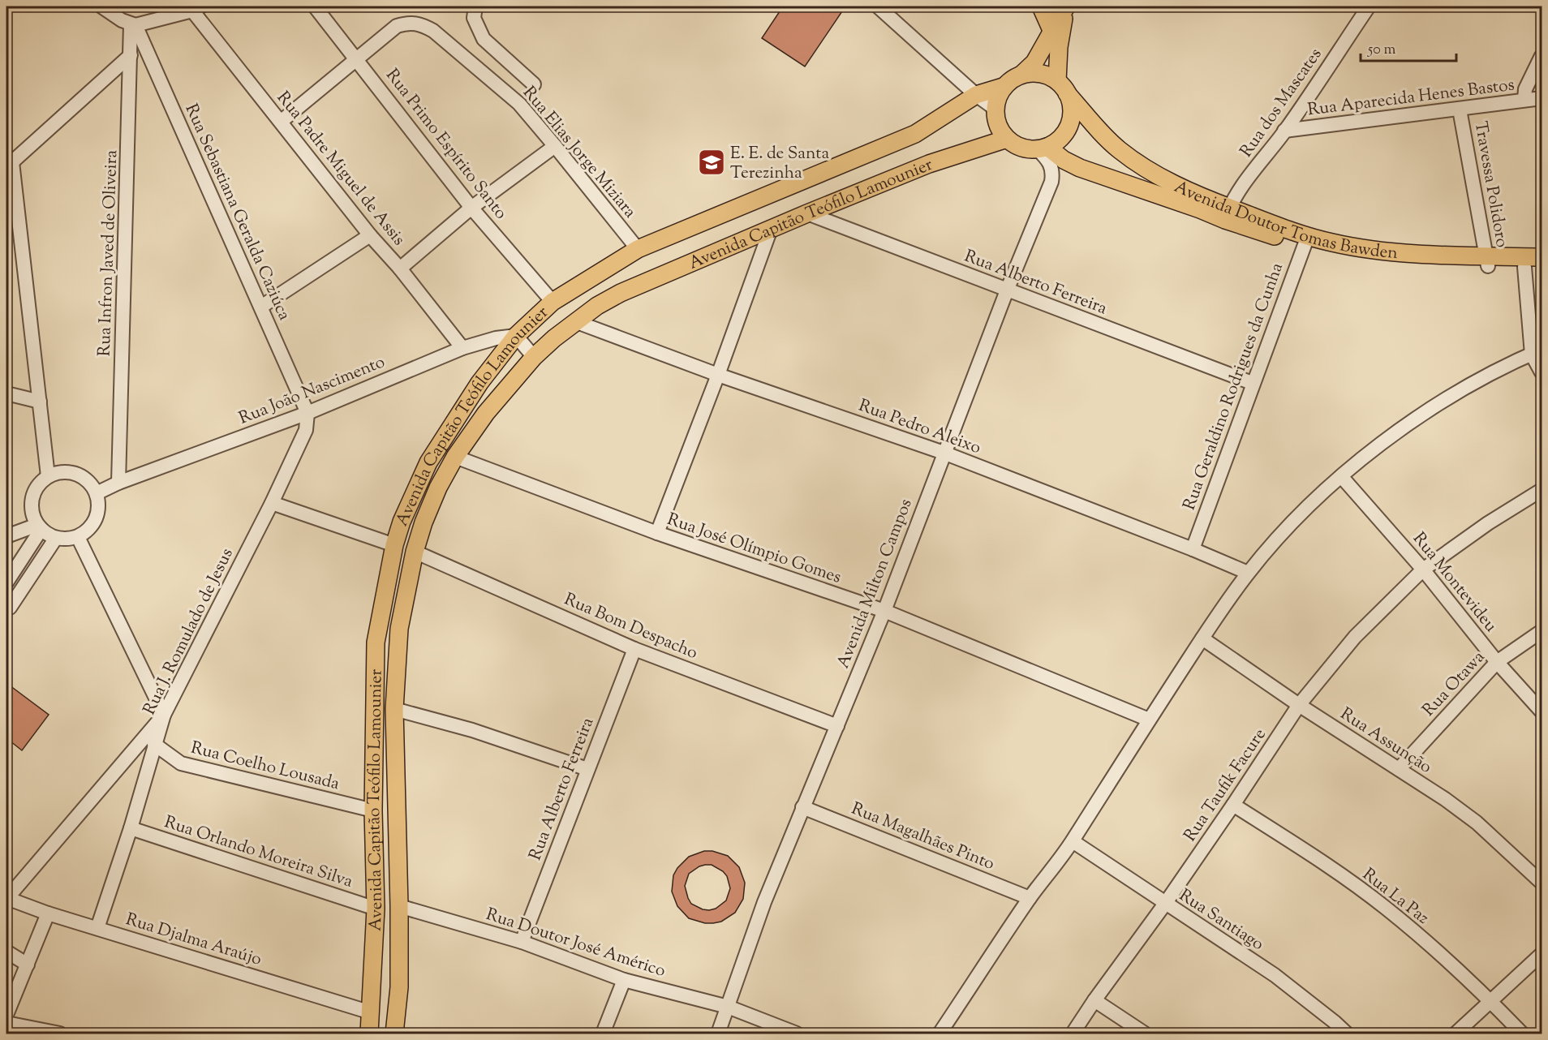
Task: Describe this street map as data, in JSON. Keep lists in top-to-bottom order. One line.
{"streets":{"main road":["Avenida Capitão Teófilo Lamounier","Avenida Doutor Tomas Bawden"],"street":["Rua Aparecida Henes Bastos","Rua dos Mascates","Rua Primo Espírito Santo","Rua Elias Jorge Miziara","Rua Padre Miguel de Assis","Travessa Polidoro","Rua Sebastiana Geralda Caziúca","Rua Infron Javed de Oliveira","Rua Alberto Ferreira","Rua Geraldino Rodrigues da Cunha","Rua João Nascimento","Rua Pedro Aleixo","Rua José Olímpio Gomes","Rua Montevideu","Avenida Milton Campos","Rua Bom Despacho","Rua J. Romulado de Jesus","Rua Otawa","Rua Assunção","Rua Coelho Lousada","Rua Taufik Facure","Rua Magalhães Pinto","Rua Orlando Moreira Silva","Rua La Paz","Rua Santiago","Rua Djalma Araújo","Rua Doutor José Américo"]},"crossings":[["Rua Aparecida Henes Bastos","Rua dos Mascates"],["Rua Aparecida Henes Bastos","Travessa Polidoro"],["Rua dos Mascates","Avenida Doutor Tomas Bawden"],["Rua Primo Espírito Santo","Rua Elias Jorge Miziara"],["Rua Primo Espírito Santo","Avenida Capitão Teófilo Lamounier"],["Rua Elias Jorge Miziara","Avenida Capitão Teófilo Lamounier"],["Rua Padre Miguel de Assis","Rua João Nascimento"],["Travessa Polidoro","Avenida Doutor Tomas Bawden"],["Rua Sebastiana Geralda Caziúca","Rua Infron Javed de Oliveira"],["Rua Sebastiana Geralda Caziúca","Rua João Nascimento"],["Rua Sebastiana Geralda Caziúca","Rua J. Romulado de Jesus"],["Avenida Capitão Teófilo Lamounier","Avenida Doutor Tomas Bawden"],["Avenida Capitão Teófilo Lamounier","Rua Alberto Ferreira"],["Avenida Capitão Teófilo Lamounier","Rua João Nascimento"],["Avenida Capitão Teófilo Lamounier","Rua Pedro Aleixo"],["Avenida Capitão Teófilo Lamounier","Rua José Olímpio Gomes"],["Avenida Capitão Teófilo Lamounier","Avenida Milton Campos"],["Avenida Capitão Teófilo Lamounier","Rua Bom Despacho"],["Avenida Capitão Teófilo Lamounier","Rua Coelho Lousada"],["Avenida Capitão Teófilo Lamounier","Rua Orlando Moreira Silva"],["Avenida Capitão Teófilo Lamounier","Rua Djalma Araújo"],["Avenida Capitão Teófilo Lamounier","Rua Doutor José Américo"],["Avenida Doutor Tomas Bawden","Rua Geraldino Rodrigues da Cunha"],["Avenida Doutor Tomas Bawden","Avenida Milton Campos"],["Rua Infron Javed de Oliveira","Rua João Nascimento"],["Rua Alberto Ferreira","Rua Geraldino Rodrigues da Cunha"],["Rua Alberto Ferreira","Avenida Milton Campos"],["Rua Alberto Ferreira","Rua Bom Despacho"],["Rua Alberto Ferreira","Rua Doutor José Américo"],["Rua Geraldino Rodrigues da Cunha","Rua Pedro Aleixo"],["Rua João Nascimento","Rua J. Romulado de Jesus"],["Rua Pedro Aleixo","Avenida Milton Campos"],["Rua José Olímpio Gomes","Avenida Milton Campos"],["Rua Montevideu","Rua Otawa"],["Rua Montevideu","Rua Taufik Facure"],["Avenida Milton Campos","Rua Bom Despacho"],["Avenida Milton Campos","Rua Magalhães Pinto"],["Avenida Milton Campos","Rua Doutor José Américo"],["Rua J. Romulado de Jesus","Rua Coelho Lousada"],["Rua J. Romulado de Jesus","Rua Orlando Moreira Silva"],["Rua J. Romulado de Jesus","Rua Djalma Araújo"],["Rua Otawa","Rua Assunção"],["Rua Assunção","Rua Taufik Facure"],["Rua Taufik Facure","Rua La Paz"],["Rua Taufik Facure","Rua Santiago"]],"places":{"school or university":["E. E. de Santa Terezinha"]},"scale_bar":"50 m"}
